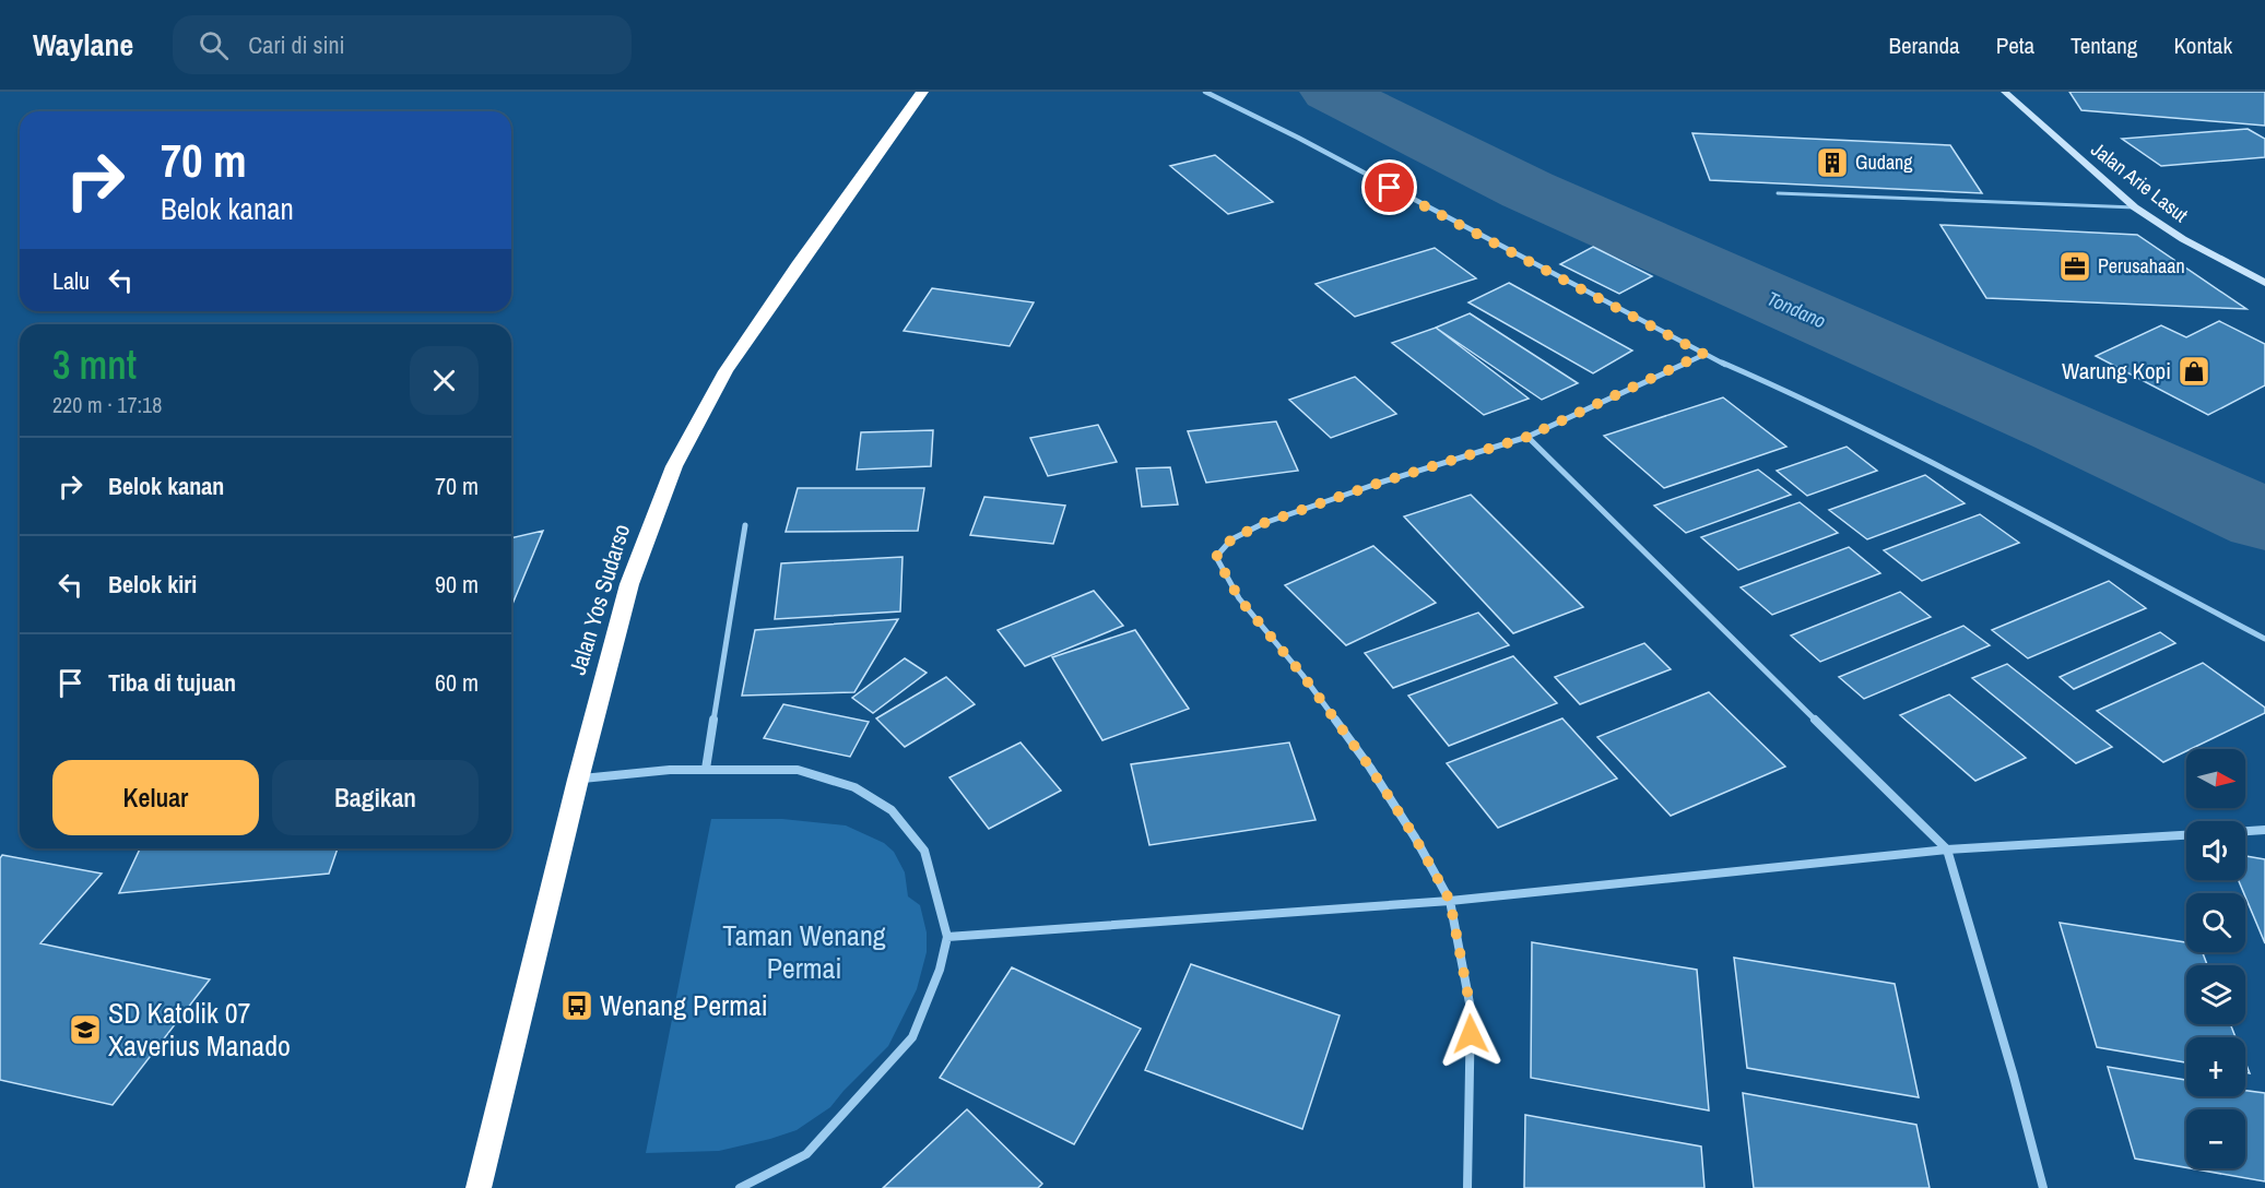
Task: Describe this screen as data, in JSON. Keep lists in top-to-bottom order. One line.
{"streets":{"highway":["Jalan Yos Sudarso"],"main road":["Jalan Arie Lasut"]},"water":["Tondano"],"parks":["Taman Wenang Permai"],"places":{"building":["Gudang"],"office":["Perusahaan"],"shop":["Warung Kopi"],"bus stop":["Wenang Permai"],"school or university":["SD Katolik 07 Xaverius Manado"]},"north":"right","page":{"header":"Waylane","search":"Cari di sini","nav":["Beranda","Peta","Tentang","Kontak"],"turn":["70 m","Belok kanan"],"then":"Lalu","heading":["3 mnt","220 m · 17:18"],"list":[{"name":"Belok kanan","value":"70 m"},{"name":"Belok kiri","value":"90 m"},{"name":"Tiba di tujuan","value":"60 m"}],"buttons":["Keluar","Bagikan"],"map_buttons":["+","−"]}}
